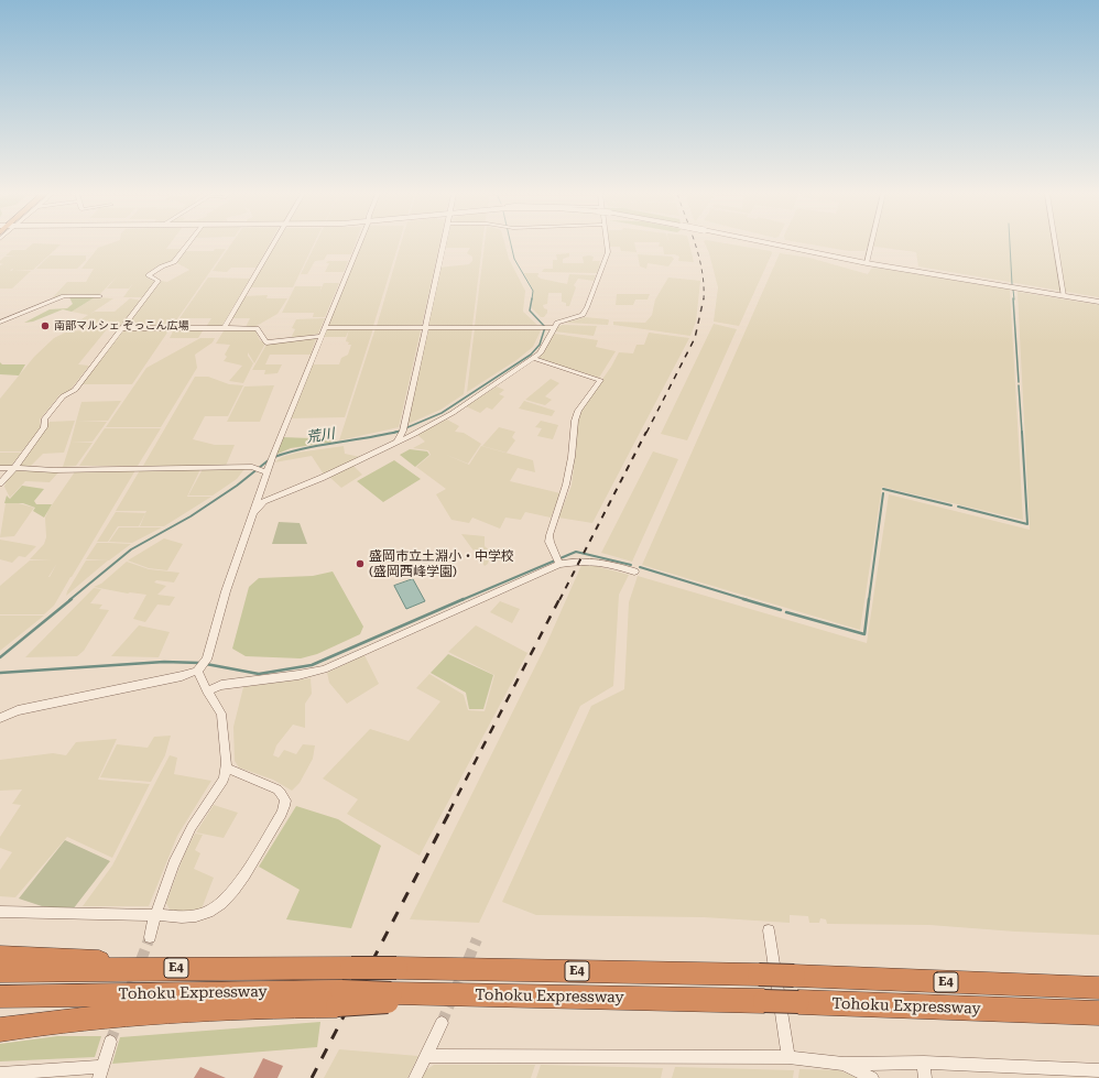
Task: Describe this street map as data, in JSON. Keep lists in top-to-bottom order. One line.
{"streets":{"highway":["E4","Tohoku Expressway"]},"water":["荒川"],"places":["南部マルシェ ぞっこん広場","盛岡市立土淵小・中学校 (盛岡西峰学園)"]}
